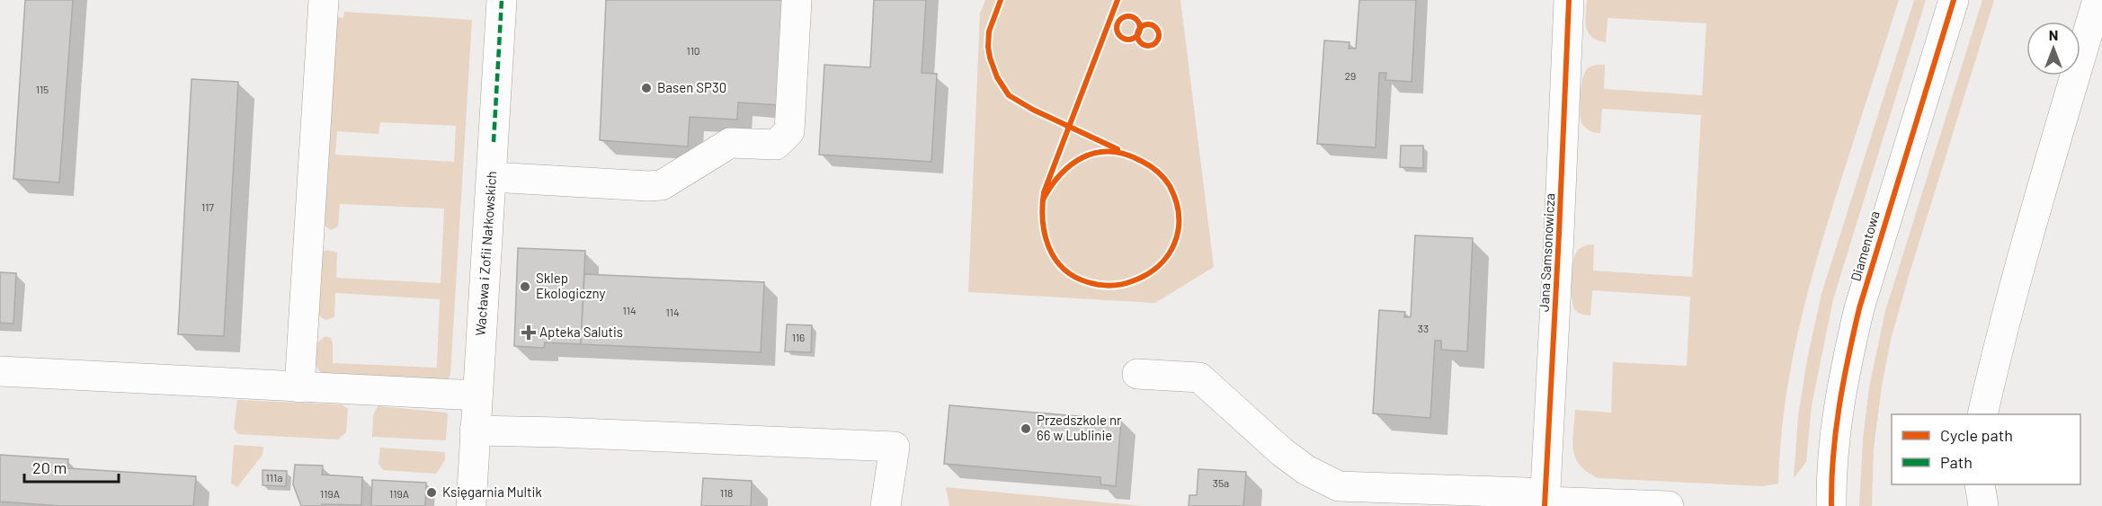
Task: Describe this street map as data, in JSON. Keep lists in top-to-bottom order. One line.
{"streets":{"street":["Diamentowa","Jana Samsonowicza","Wacława i Zofii Nałkowskich"]},"places":{"other":["Basen SP30","Sklep Ekologiczny","Przedszkole nr 66 w Lublinie","Księgarnia Multik"],"health":["Apteka Salutis"]},"house_numbers":["110","29","115","117","114","114","33","116","111a","35a","118","119A","119A"],"legend":["Cycle path","Path"],"scale_bar":"20 m","north":"top"}
